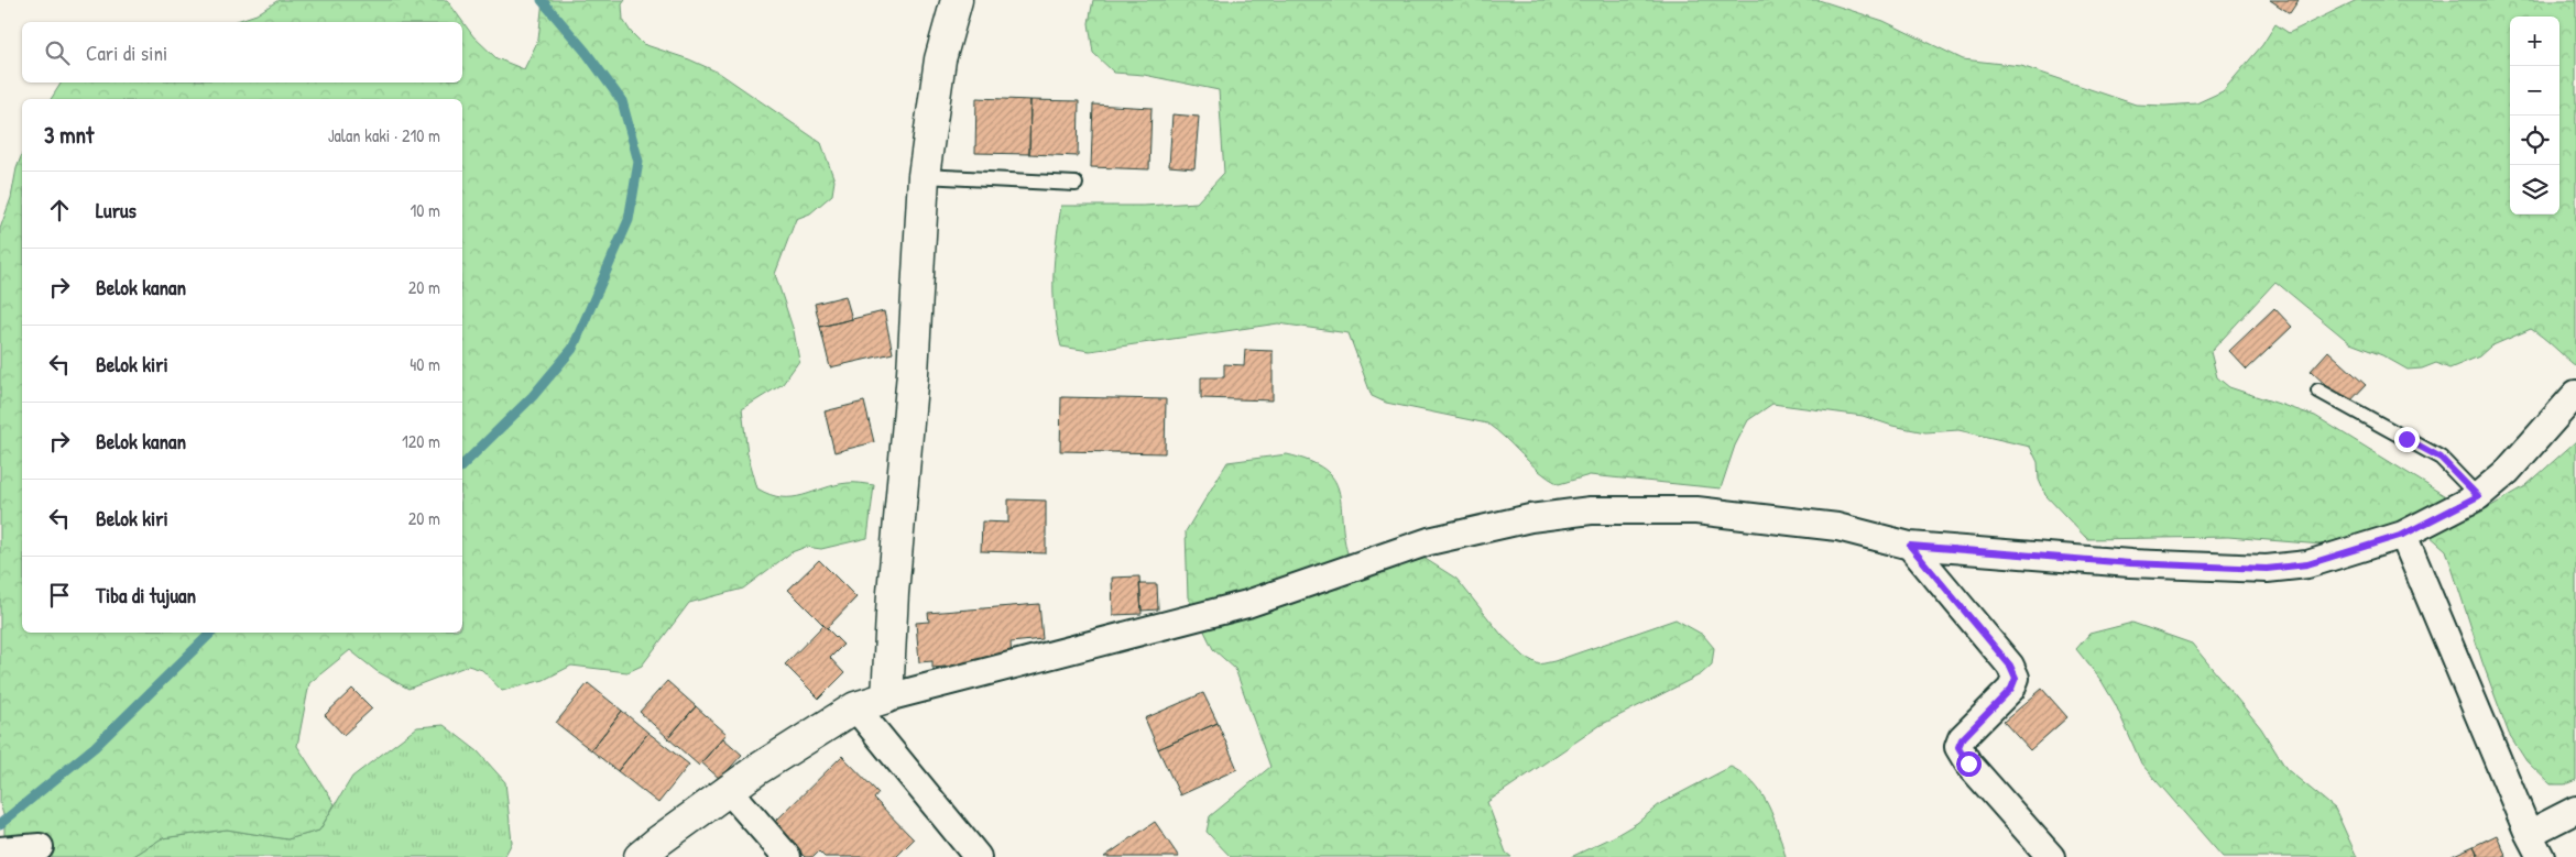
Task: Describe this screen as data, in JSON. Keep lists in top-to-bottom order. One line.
{"page":{"map_buttons":["+","−"],"search":"Cari di sini","heading":["3 mnt","Jalan kaki · 210 m"],"list":[["Lurus","10 m"],["Belok kanan","20 m"],["Belok kiri","40 m"],["Belok kanan","120 m"],["Belok kiri","20 m"],"Tiba di tujuan"]}}
